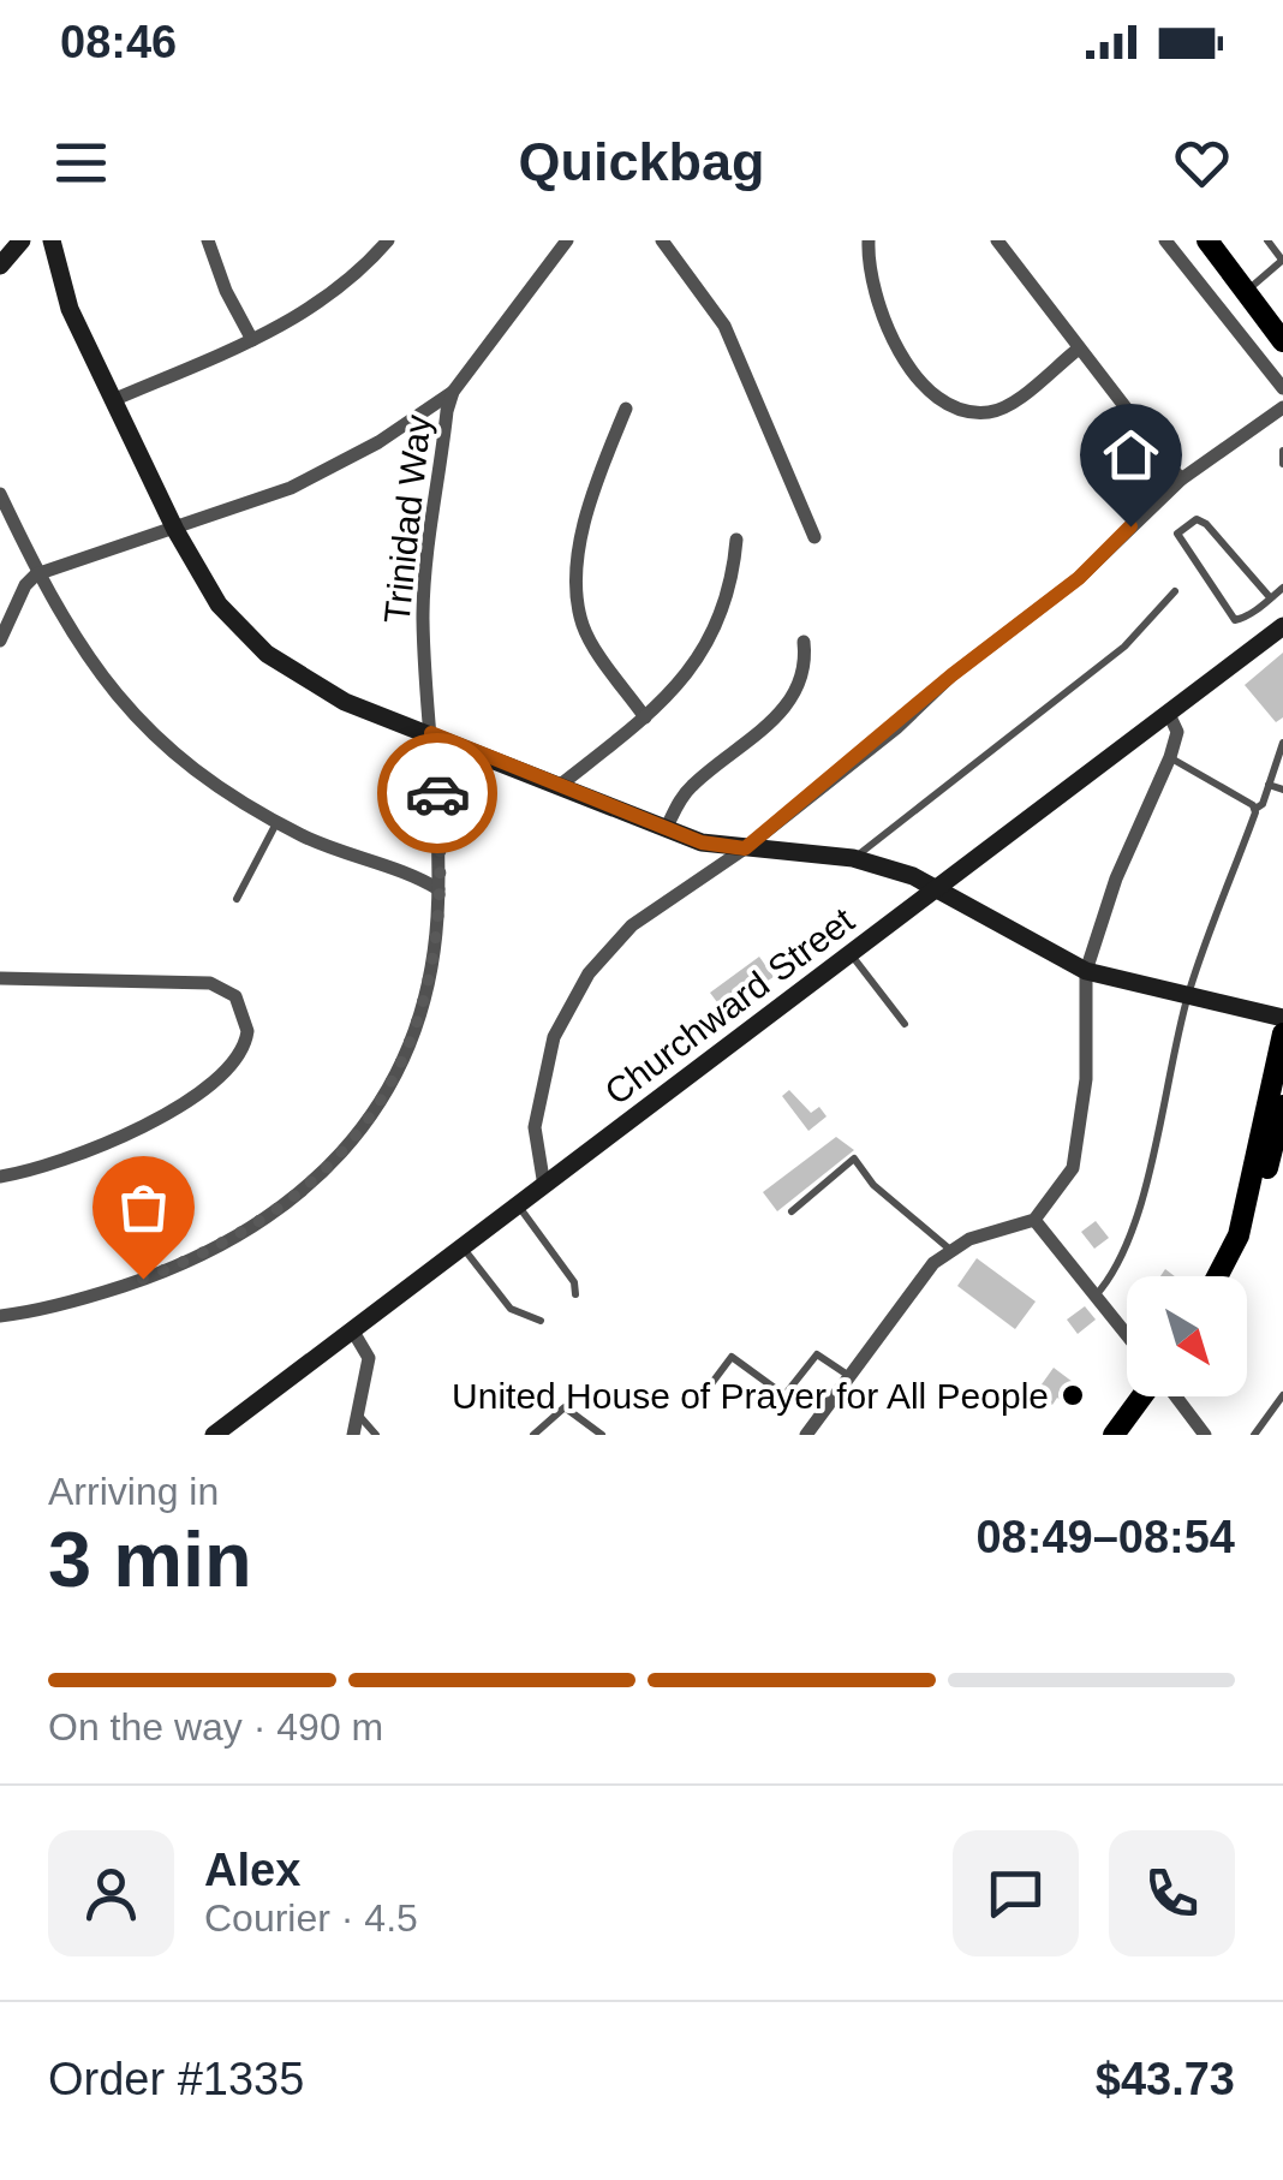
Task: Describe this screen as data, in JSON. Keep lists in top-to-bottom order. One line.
{"streets":{"street":["Trinidad Way","Churchward Street"]},"places":["United House of Prayer for All People"],"north":"bottom right","page":{"status":"08:46","header":"Quickbag","heading":["3 min","Arriving in","08:49–08:54"],"panel":["Alex","Courier · 4.5","Order #1335","$43.73"],"bar":"On the way · 490 m"}}
